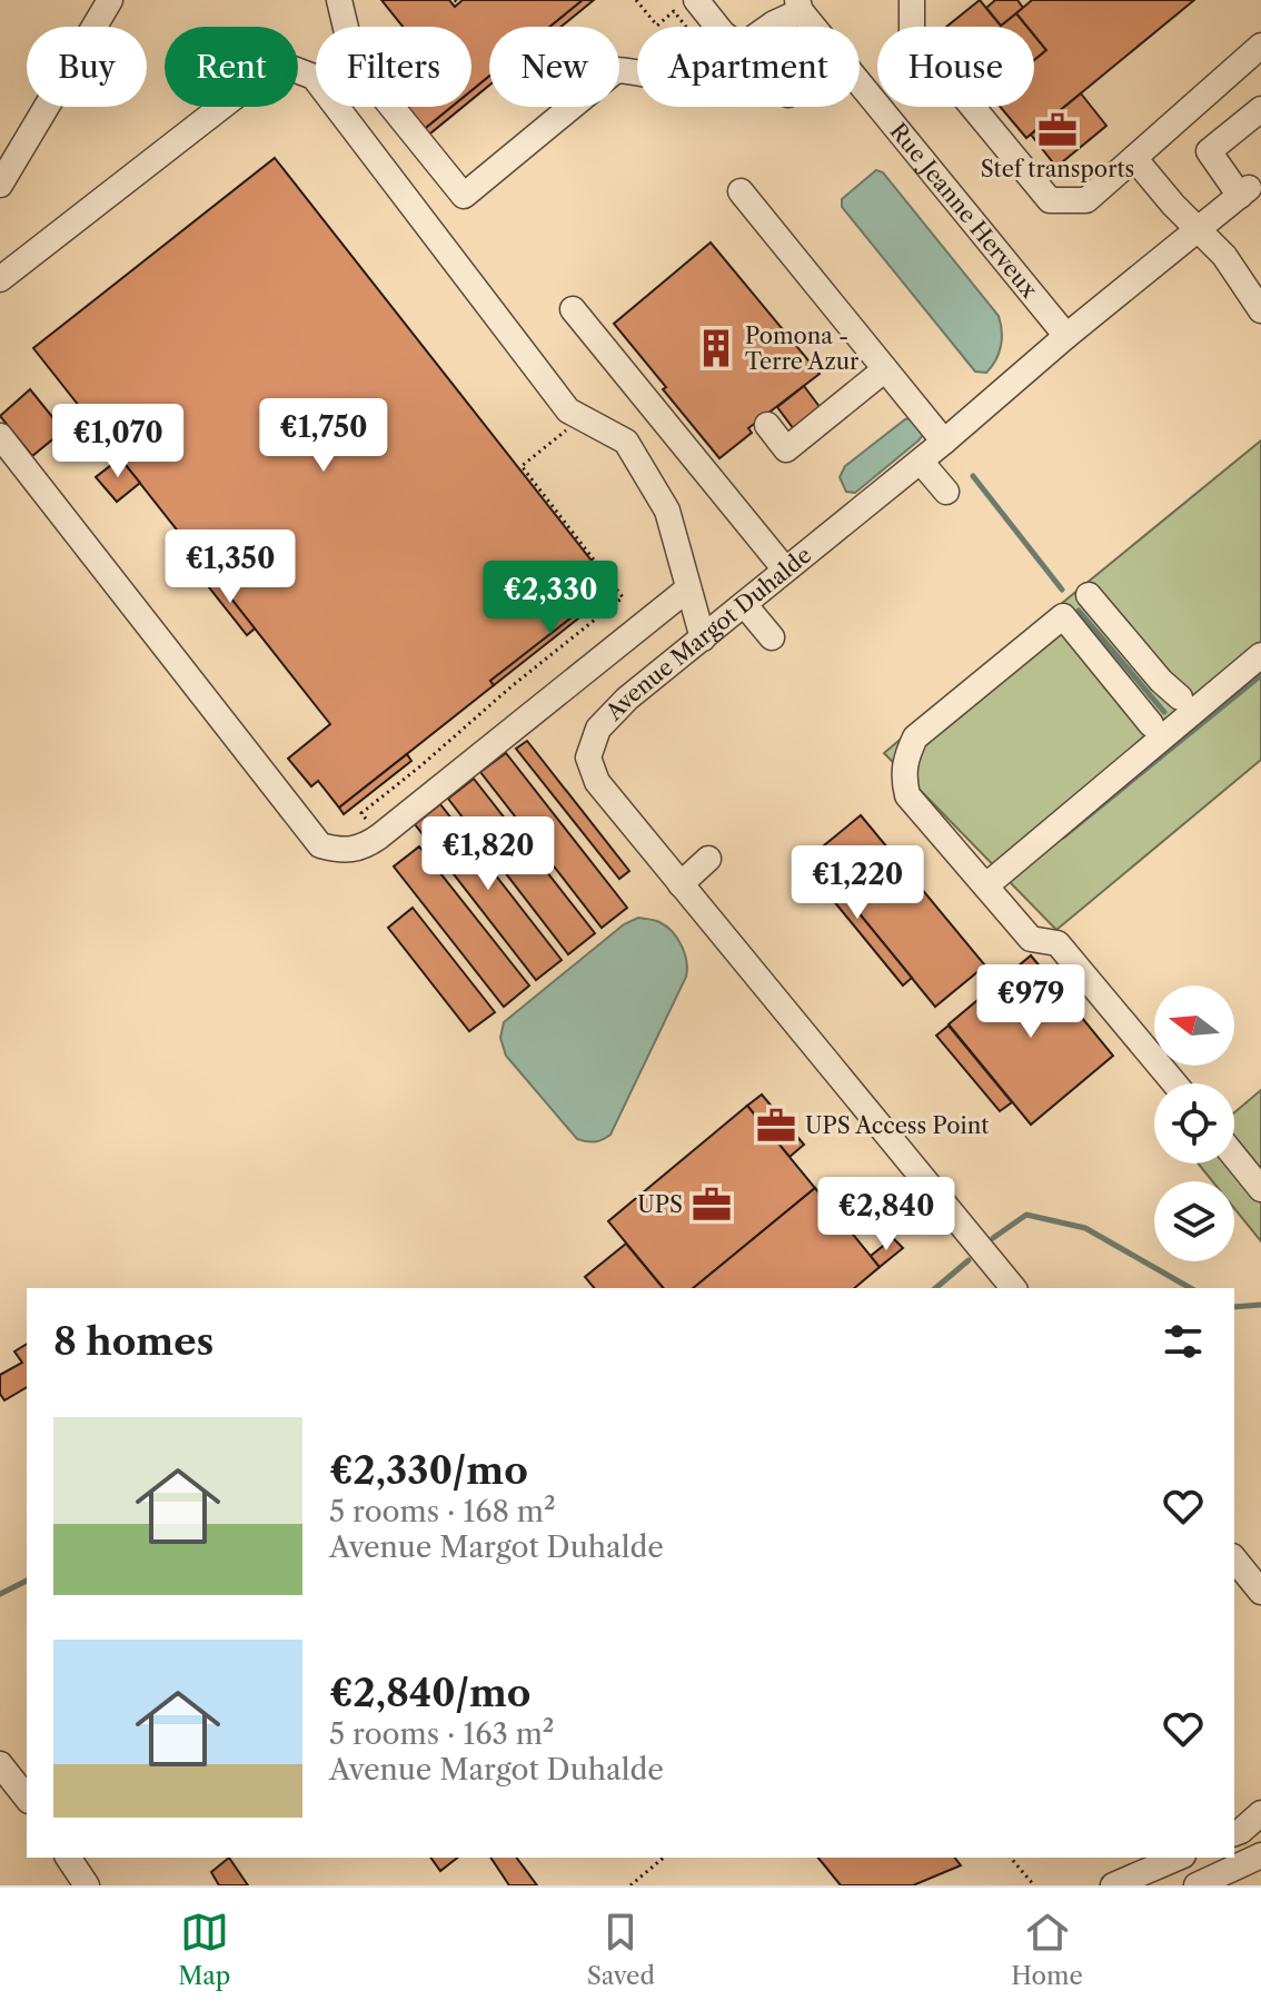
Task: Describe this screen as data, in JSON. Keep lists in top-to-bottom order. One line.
{"streets":{"street":["Rue Jeanne Herveux","Avenue Margot Duhalde"]},"crossings":[["Rue Jeanne Herveux","Avenue Margot Duhalde"]],"places":{"office":["Stef transports","UPS Access Point","UPS"],"building":["Pomona - Terre Azur"]},"north":"left","page":{"chip":["Buy","Rent","Filters","New","Apartment","House"],"price":["€1,750","€1,070","€1,350","€2,330","€1,820","€1,220","€979","€2,840"],"heading":"8 homes","list":[{"name":"€2,330/mo","note":"5 rooms · 168 m² · Avenue Margot Duhalde"},{"name":"€2,840/mo","note":"5 rooms · 163 m² · Avenue Margot Duhalde"}],"tabs":["Map","Saved","Home"]}}
